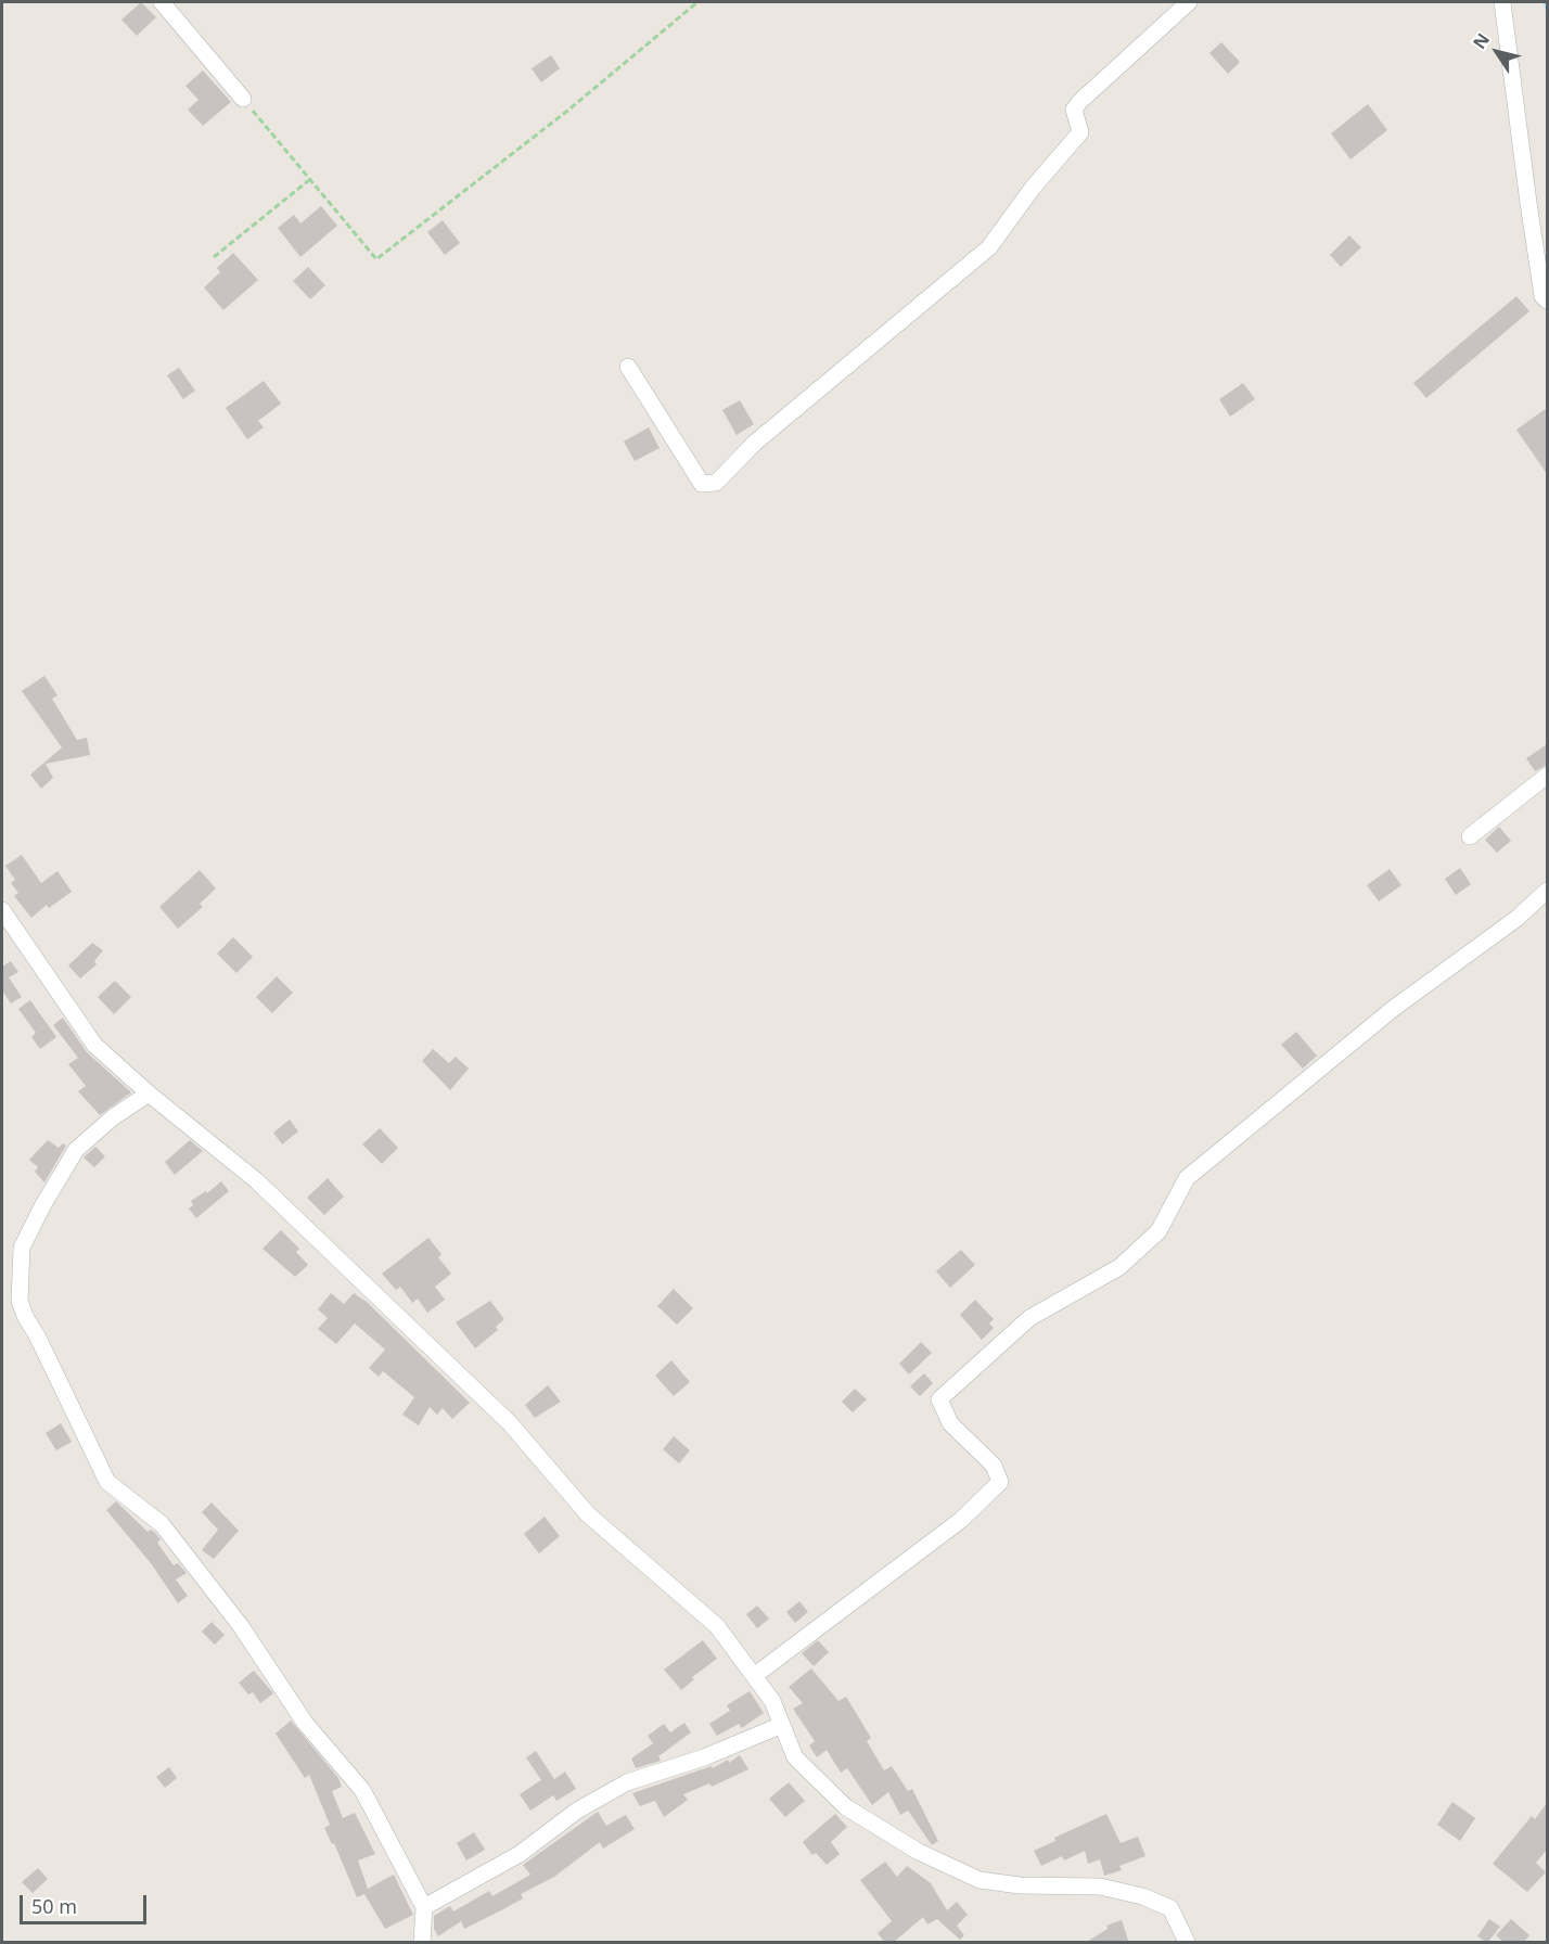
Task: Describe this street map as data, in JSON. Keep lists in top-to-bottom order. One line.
{"scale_bar":"50 m","north":"top left"}
